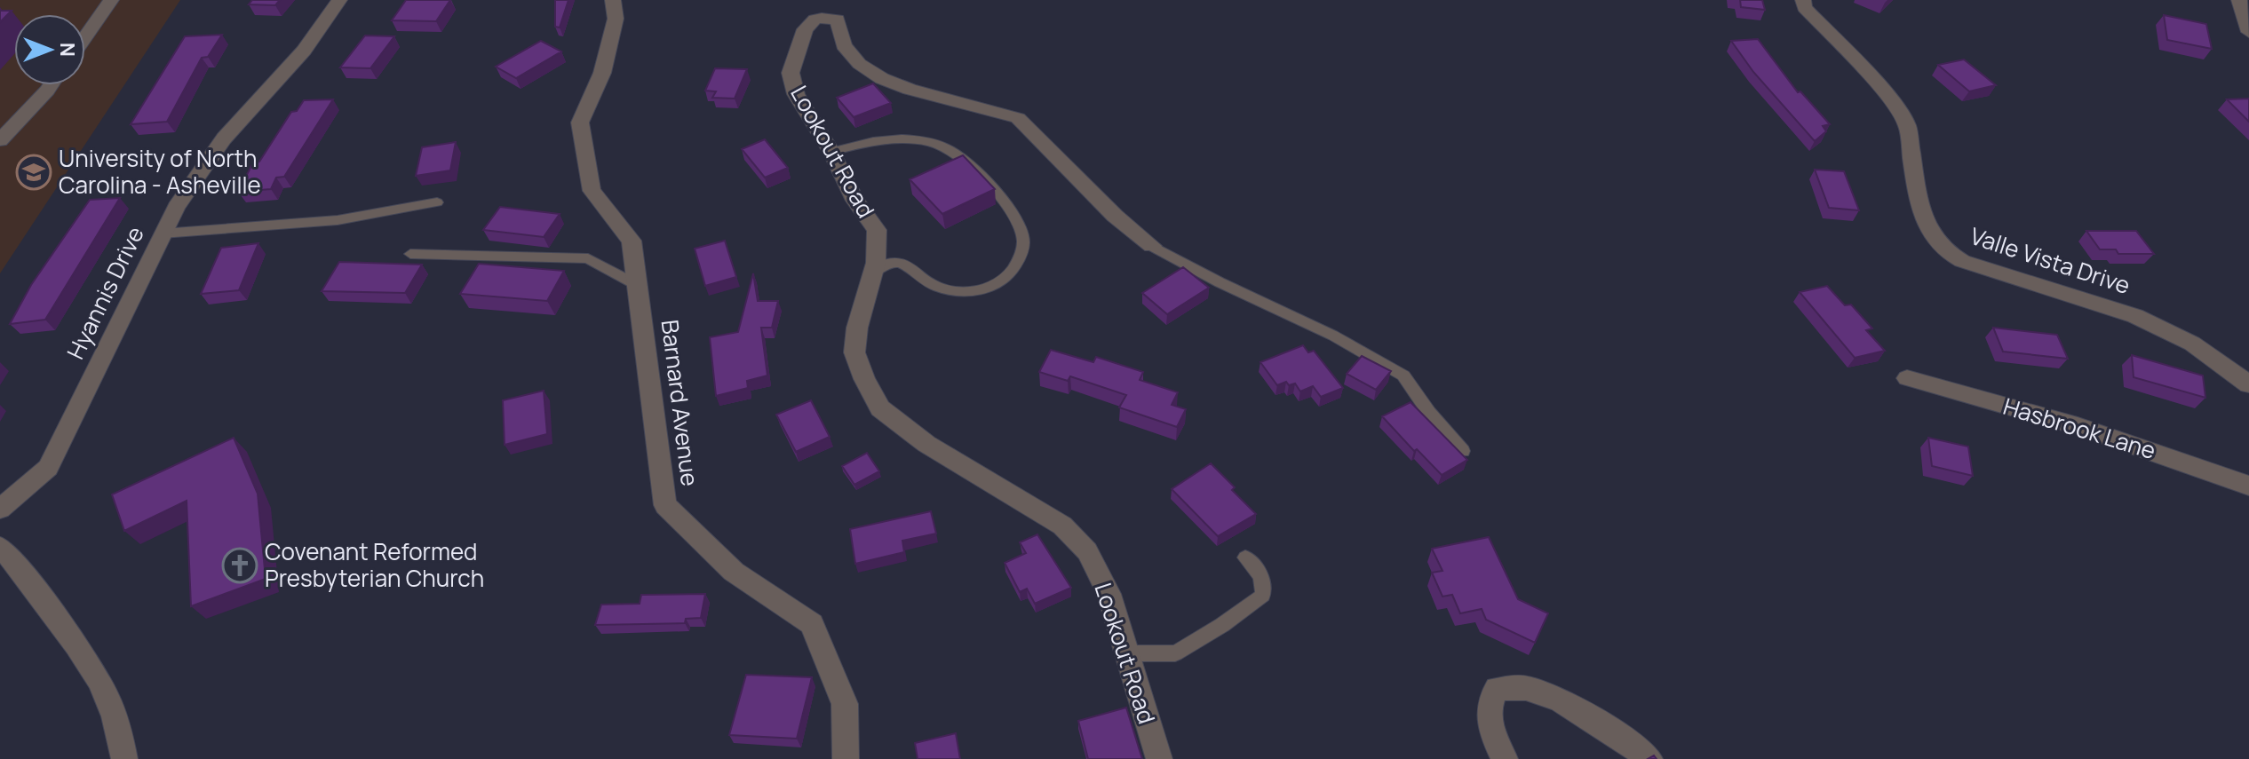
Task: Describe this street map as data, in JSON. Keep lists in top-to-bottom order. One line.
{"streets":{"street":["Lookout Road","Valle Vista Drive","Hyannis Drive","Barnard Avenue","Hasbrook Lane"]},"places":{"school or university":["University of North Carolina - Asheville"],"church":["Covenant Reformed Presbyterian Church"]},"north":"right"}
